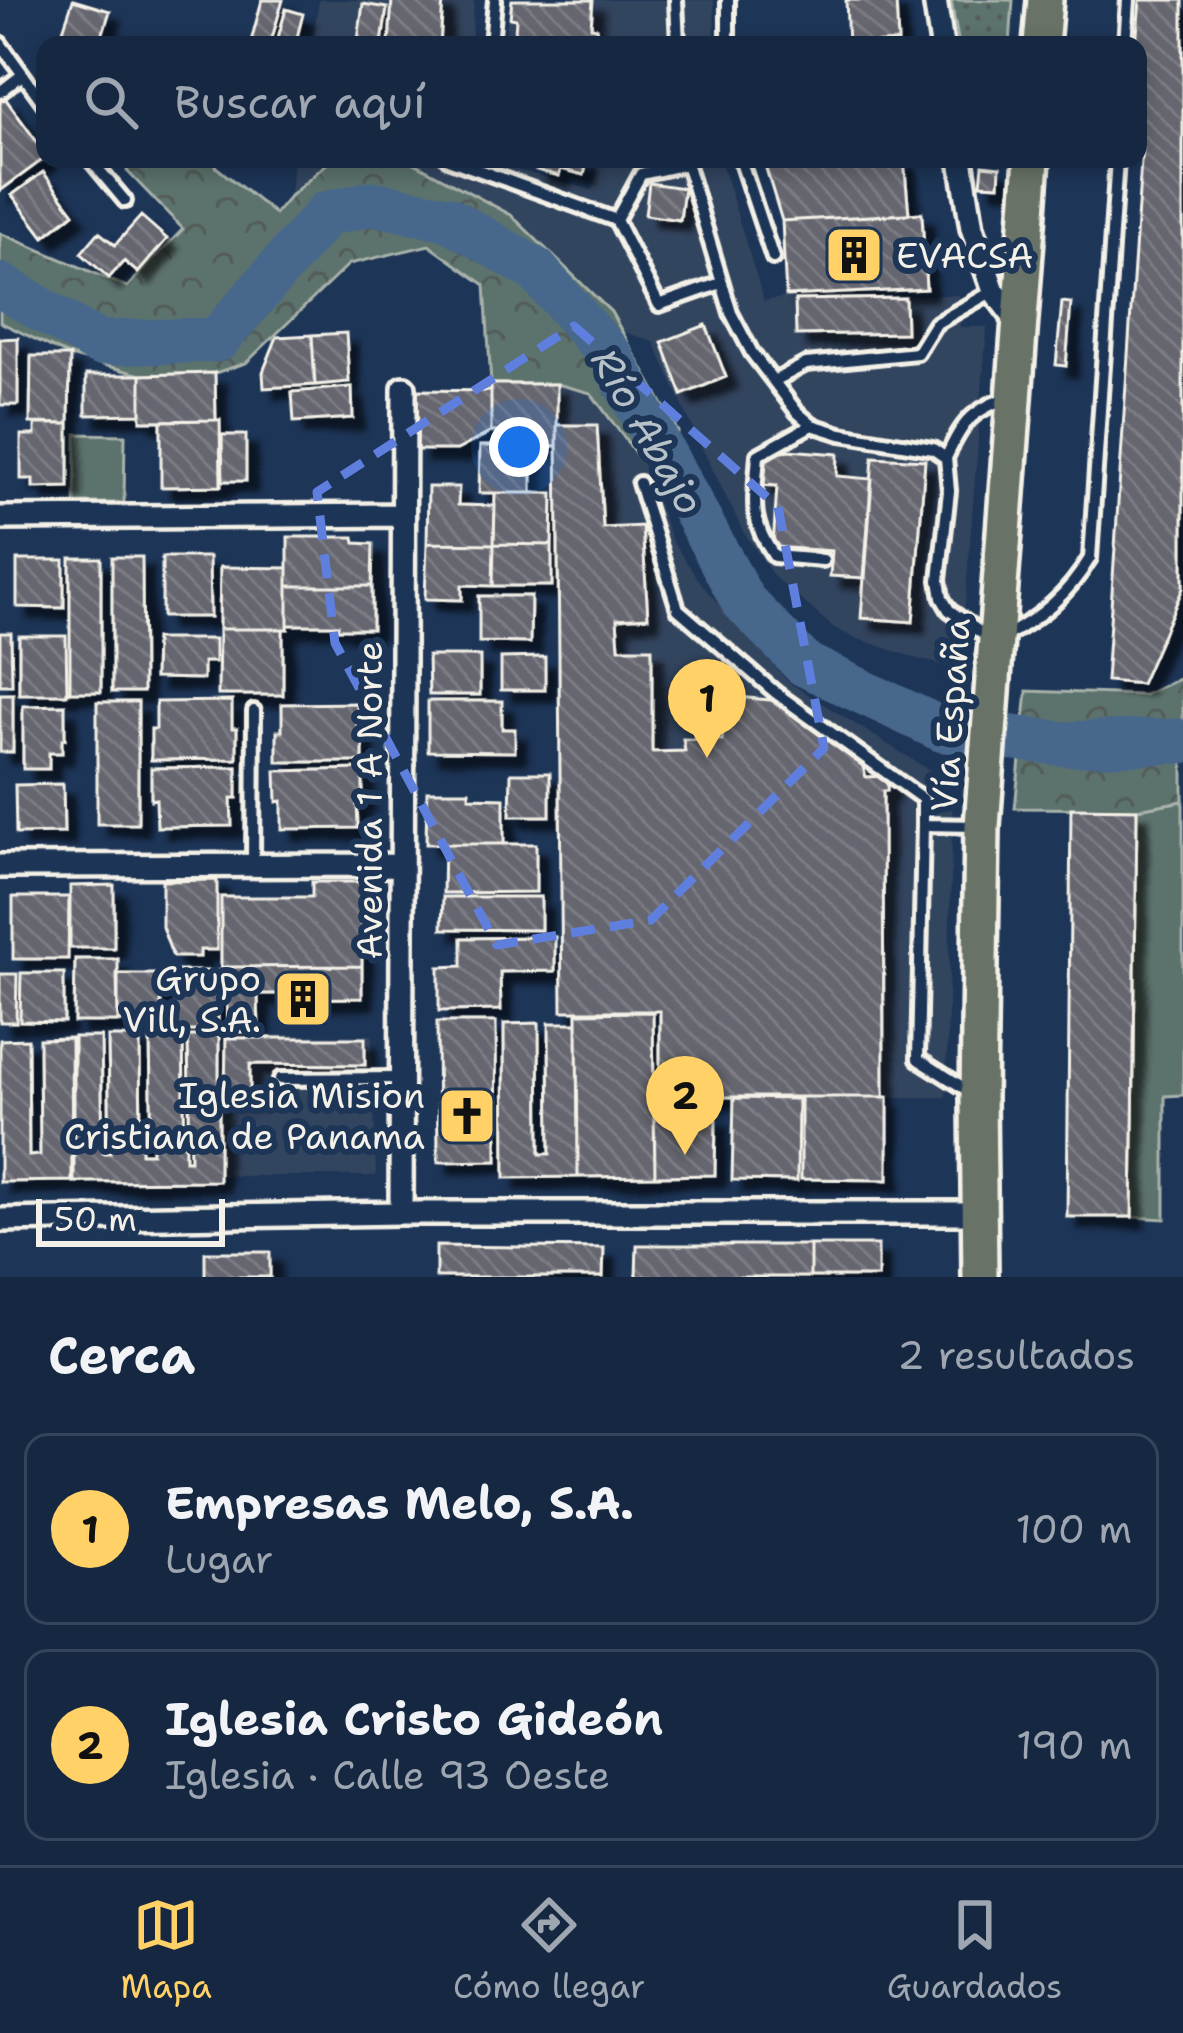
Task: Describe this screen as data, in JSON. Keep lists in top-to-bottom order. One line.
{"streets":{"main road":["Vía España"],"street":["Avenida 1 A Norte"]},"water":["Río Abajo"],"places":{"building":["EVACSA","Grupo Vill, S.A."],"church":["Iglesia Mision Cristiana de Panama"]},"scale_bar":"50 m","page":{"search":"Buscar aquí","pins":["1","2"],"scale":"50 m","heading":["Cerca","2 resultados"],"list":[{"mark":"1","name":"Empresas Melo, S.A.","note":"Lugar","value":"100 m"},{"mark":"2","name":"Iglesia Cristo Gideón","note":"Iglesia · Calle 93 Oeste","value":"190 m"}],"nav":["Mapa","Cómo llegar","Guardados"]}}
